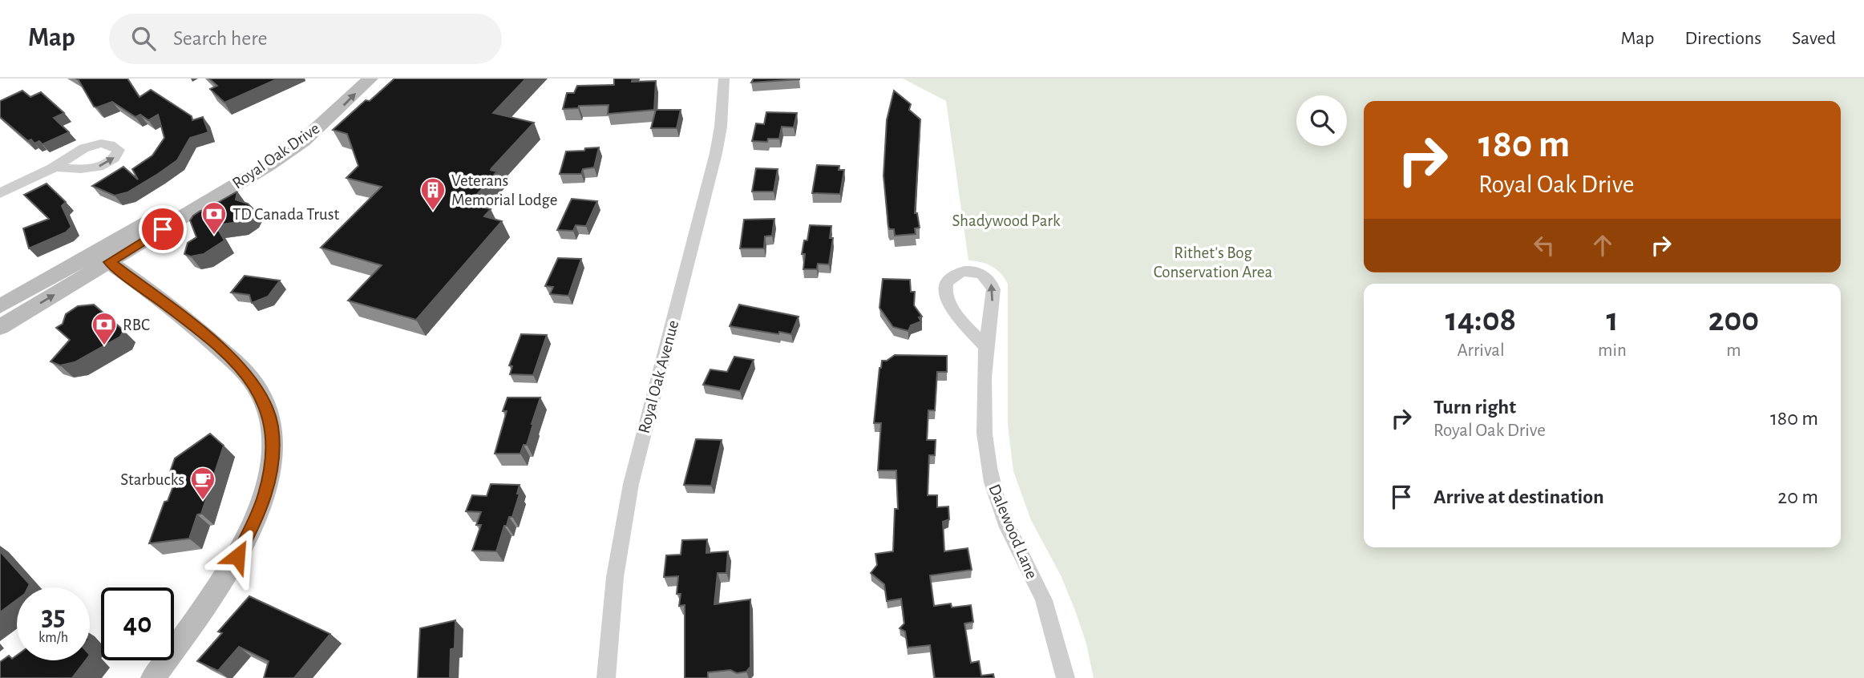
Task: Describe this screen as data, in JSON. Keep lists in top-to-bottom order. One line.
{"streets":{"main road":["Royal Oak Drive"],"street":["Royal Oak Avenue","Dalewood Lane"]},"parks":["Shadywood Park","Rithet's Bog Conservation Area"],"places":{"building":["Veterans Memorial Lodge"],"bank":["TD Canada Trust","RBC"],"cafe":["Starbucks"]},"page":{"header":"Map","search":"Search here","nav":["Map","Directions","Saved"],"turn":["180 m","Royal Oak Drive"],"eta":["14:08","Arrival","1","min","200","m"],"list":[{"name":"Turn right","note":"Royal Oak Drive","value":"180 m"},{"name":"Arrive at destination","value":"20 m"}],"speed":"35 km/h","limit":"40"}}
